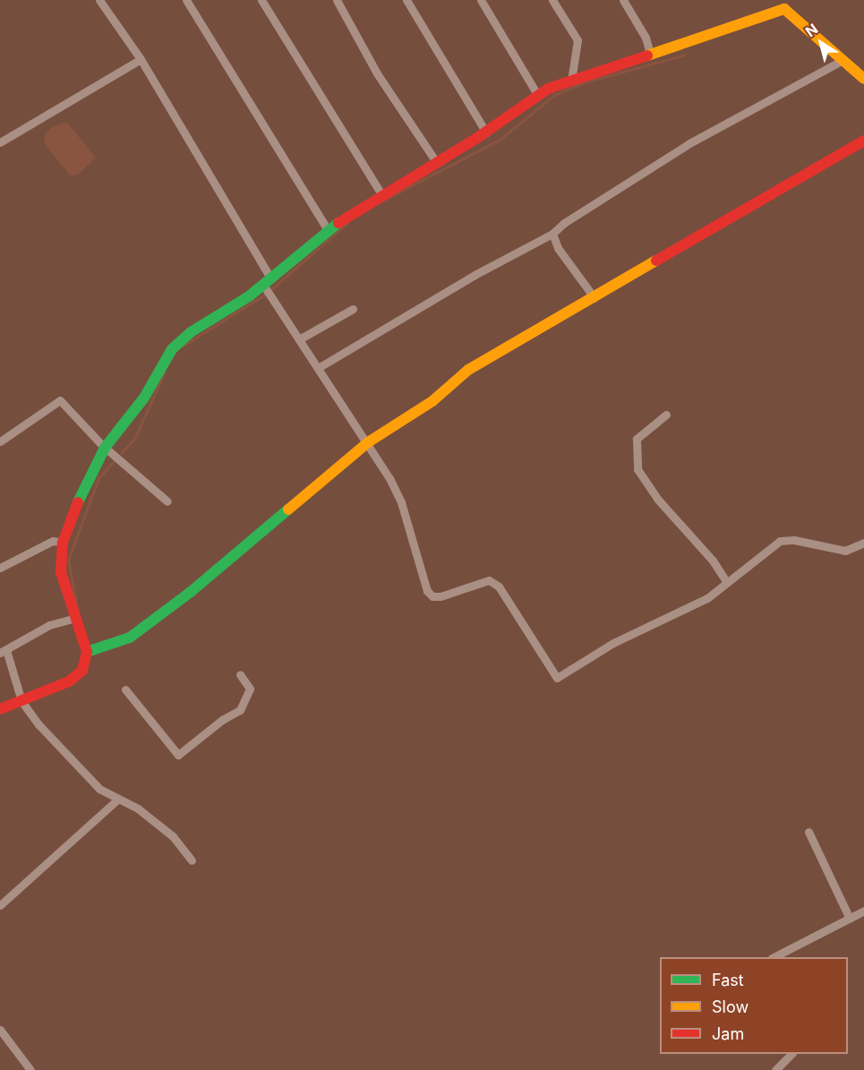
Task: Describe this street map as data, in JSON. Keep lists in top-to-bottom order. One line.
{"legend":["Fast","Slow","Jam"],"north":"top left"}
